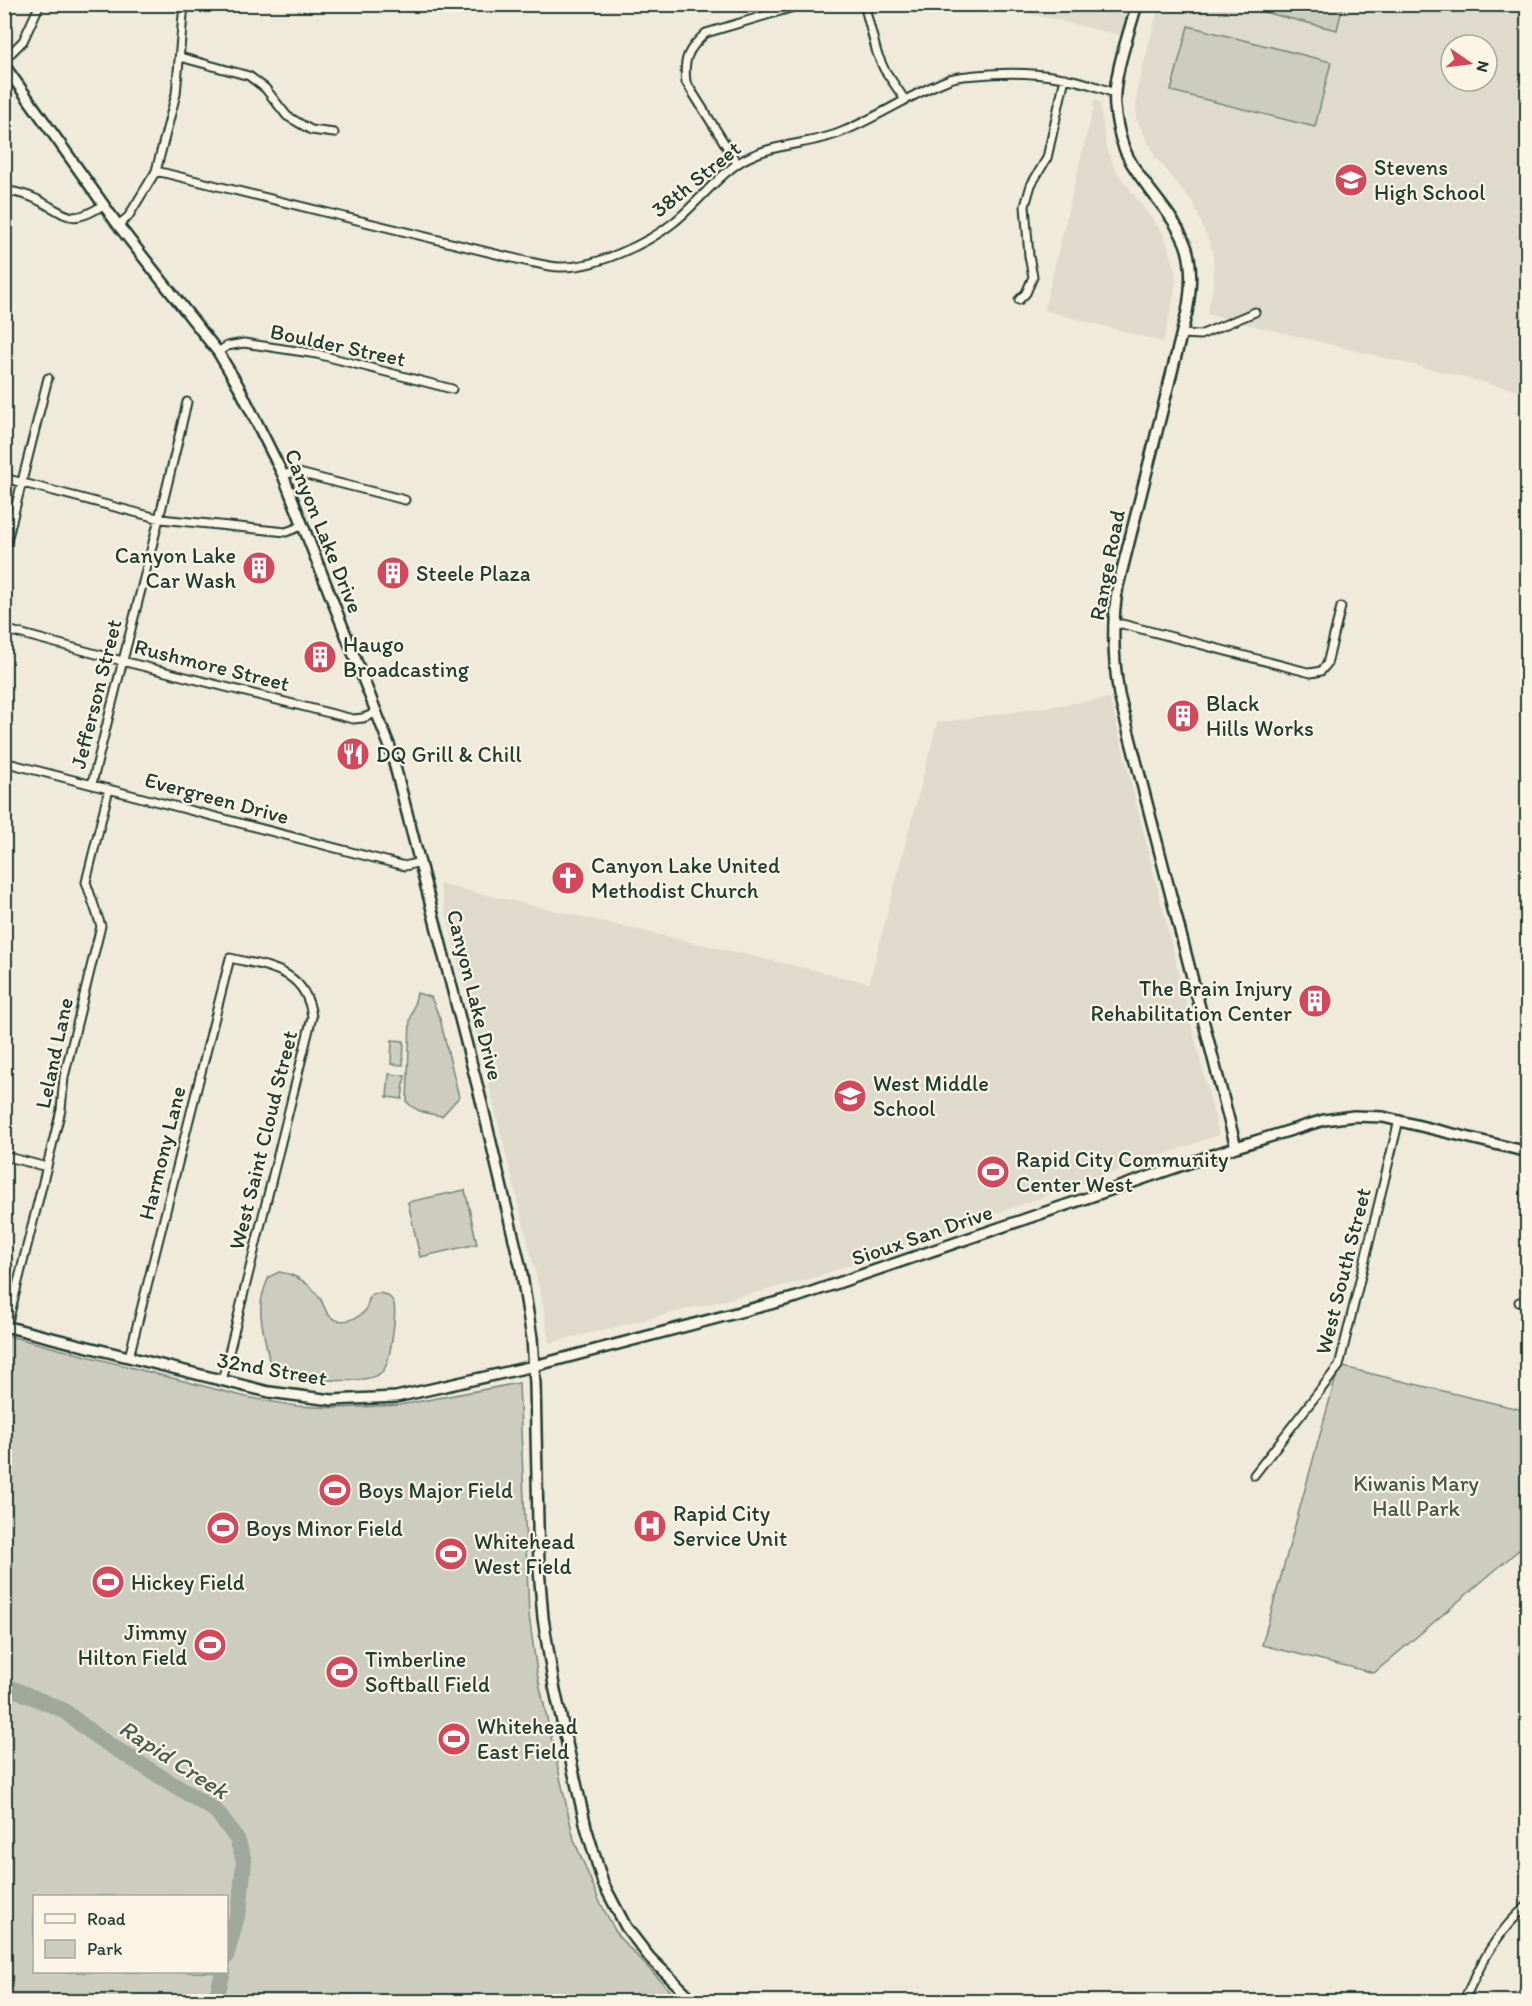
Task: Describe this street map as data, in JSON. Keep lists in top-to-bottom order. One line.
{"streets":{"street":["38th Street","Boulder Street","Canyon Lake Drive","Range Road","Rushmore Street","Jefferson Street","Evergreen Drive","Leland Lane","West Saint Cloud Street","Harmony Lane","Sioux San Drive","West South Street","32nd Street"]},"crossings":[["38th Street","Range Road"],["Boulder Street","Canyon Lake Drive"],["Canyon Lake Drive","Rushmore Street"],["Canyon Lake Drive","Evergreen Drive"],["Canyon Lake Drive","Sioux San Drive"],["Canyon Lake Drive","32nd Street"],["Range Road","Sioux San Drive"],["Rushmore Street","Jefferson Street"],["Jefferson Street","Evergreen Drive"],["Evergreen Drive","Leland Lane"],["Leland Lane","32nd Street"],["West Saint Cloud Street","Harmony Lane"],["West Saint Cloud Street","32nd Street"],["Harmony Lane","32nd Street"],["Sioux San Drive","West South Street"],["Sioux San Drive","32nd Street"]],"water":["Rapid Creek"],"parks":["Kiwanis Mary Hall Park"],"places":{"school or university":["Stevens High School","West Middle School"],"building":["Canyon Lake Car Wash","Steele Plaza","Haugo Broadcasting","Black Hills Works","The Brain Injury Rehabilitation Center"],"restaurant":["DQ Grill & Chill"],"church":["Canyon Lake United Methodist Church"],"sports":["Rapid City Community Center West","Boys Major Field","Boys Minor Field","Whitehead West Field","Hickey Field","Jimmy Hilton Field","Timberline Softball Field","Whitehead East Field"],"hospital":["Rapid City Service Unit"]},"legend":["Road","Park"],"north":"right"}
